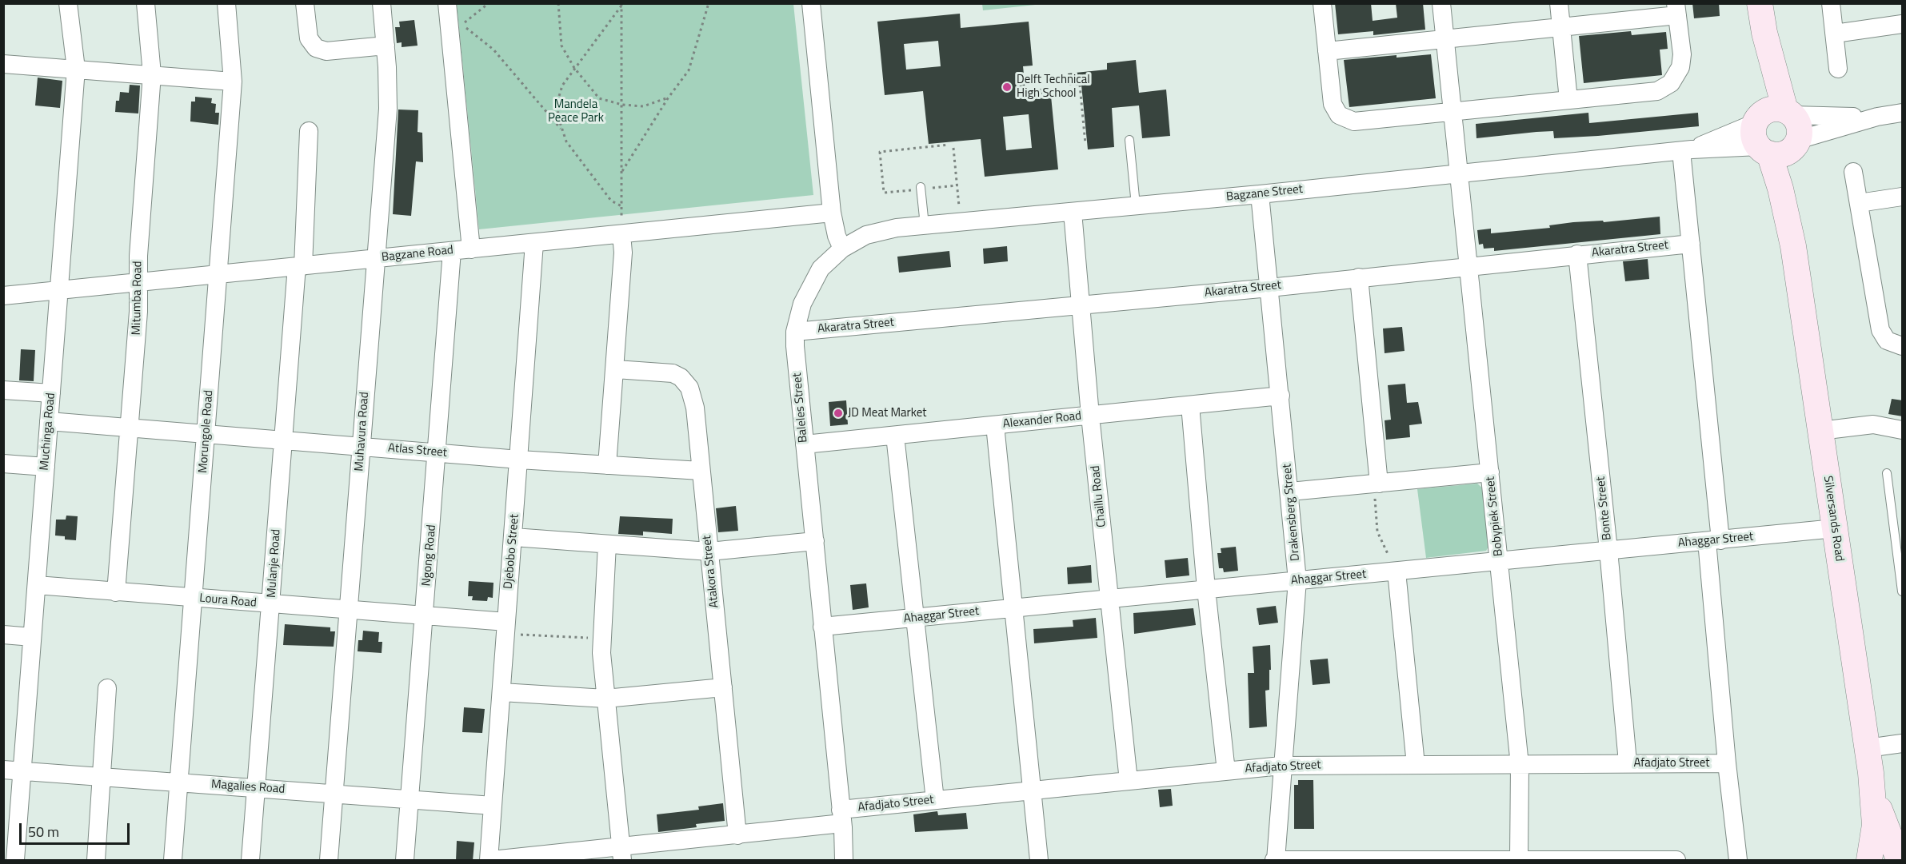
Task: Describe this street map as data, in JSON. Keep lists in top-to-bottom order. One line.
{"streets":{"street":["Bagzane Street","Akaratra Street","Bagzane Road","Mitumba Road","Baleles Street","Alexander Road","Muchinga Road","Morungole Road","Muhavura Road","Atlas Street","Chaillu Road","Bonte Street","Drakensberg Street","Bobypiek Street","Silversands Road","Ahaggar Street","Djebobo Street","Ngong Road","Mulanje Road","Atakora Street","Loura Road","Afadjato Street","Magalies Road"]},"crossings":[["Bagzane Street","Baleles Street"],["Bagzane Street","Chaillu Road"],["Bagzane Street","Drakensberg Street"],["Bagzane Street","Bobypiek Street"],["Bagzane Street","Silversands Road"],["Akaratra Street","Baleles Street"],["Akaratra Street","Chaillu Road"],["Akaratra Street","Bonte Street"],["Akaratra Street","Drakensberg Street"],["Akaratra Street","Bobypiek Street"],["Bagzane Road","Mitumba Road"],["Bagzane Road","Muchinga Road"],["Bagzane Road","Morungole Road"],["Bagzane Road","Muhavura Road"],["Bagzane Road","Djebobo Street"],["Bagzane Road","Ngong Road"],["Bagzane Road","Mulanje Road"],["Mitumba Road","Atlas Street"],["Mitumba Road","Loura Road"],["Baleles Street","Alexander Road"],["Baleles Street","Ahaggar Street"],["Baleles Street","Afadjato Street"],["Alexander Road","Chaillu Road"],["Alexander Road","Drakensberg Street"],["Muchinga Road","Atlas Street"],["Muchinga Road","Loura Road"],["Muchinga Road","Magalies Road"],["Morungole Road","Atlas Street"],["Morungole Road","Loura Road"],["Morungole Road","Magalies Road"],["Muhavura Road","Atlas Street"],["Muhavura Road","Loura Road"],["Muhavura Road","Magalies Road"],["Atlas Street","Djebobo Street"],["Atlas Street","Ngong Road"],["Atlas Street","Mulanje Road"],["Atlas Street","Atakora Street"],["Chaillu Road","Ahaggar Street"],["Chaillu Road","Afadjato Street"],["Bonte Street","Ahaggar Street"],["Bonte Street","Afadjato Street"],["Drakensberg Street","Ahaggar Street"],["Drakensberg Street","Afadjato Street"],["Bobypiek Street","Ahaggar Street"],["Bobypiek Street","Afadjato Street"],["Silversands Road","Ahaggar Street"],["Djebobo Street","Loura Road"],["Djebobo Street","Afadjato Street"],["Djebobo Street","Magalies Road"],["Ngong Road","Loura Road"],["Ngong Road","Magalies Road"],["Mulanje Road","Loura Road"],["Mulanje Road","Magalies Road"],["Atakora Street","Afadjato Street"]],"parks":["Mandela Peace Park"],"places":["Delft Technical High School","JD Meat Market"],"scale_bar":"50 m"}
